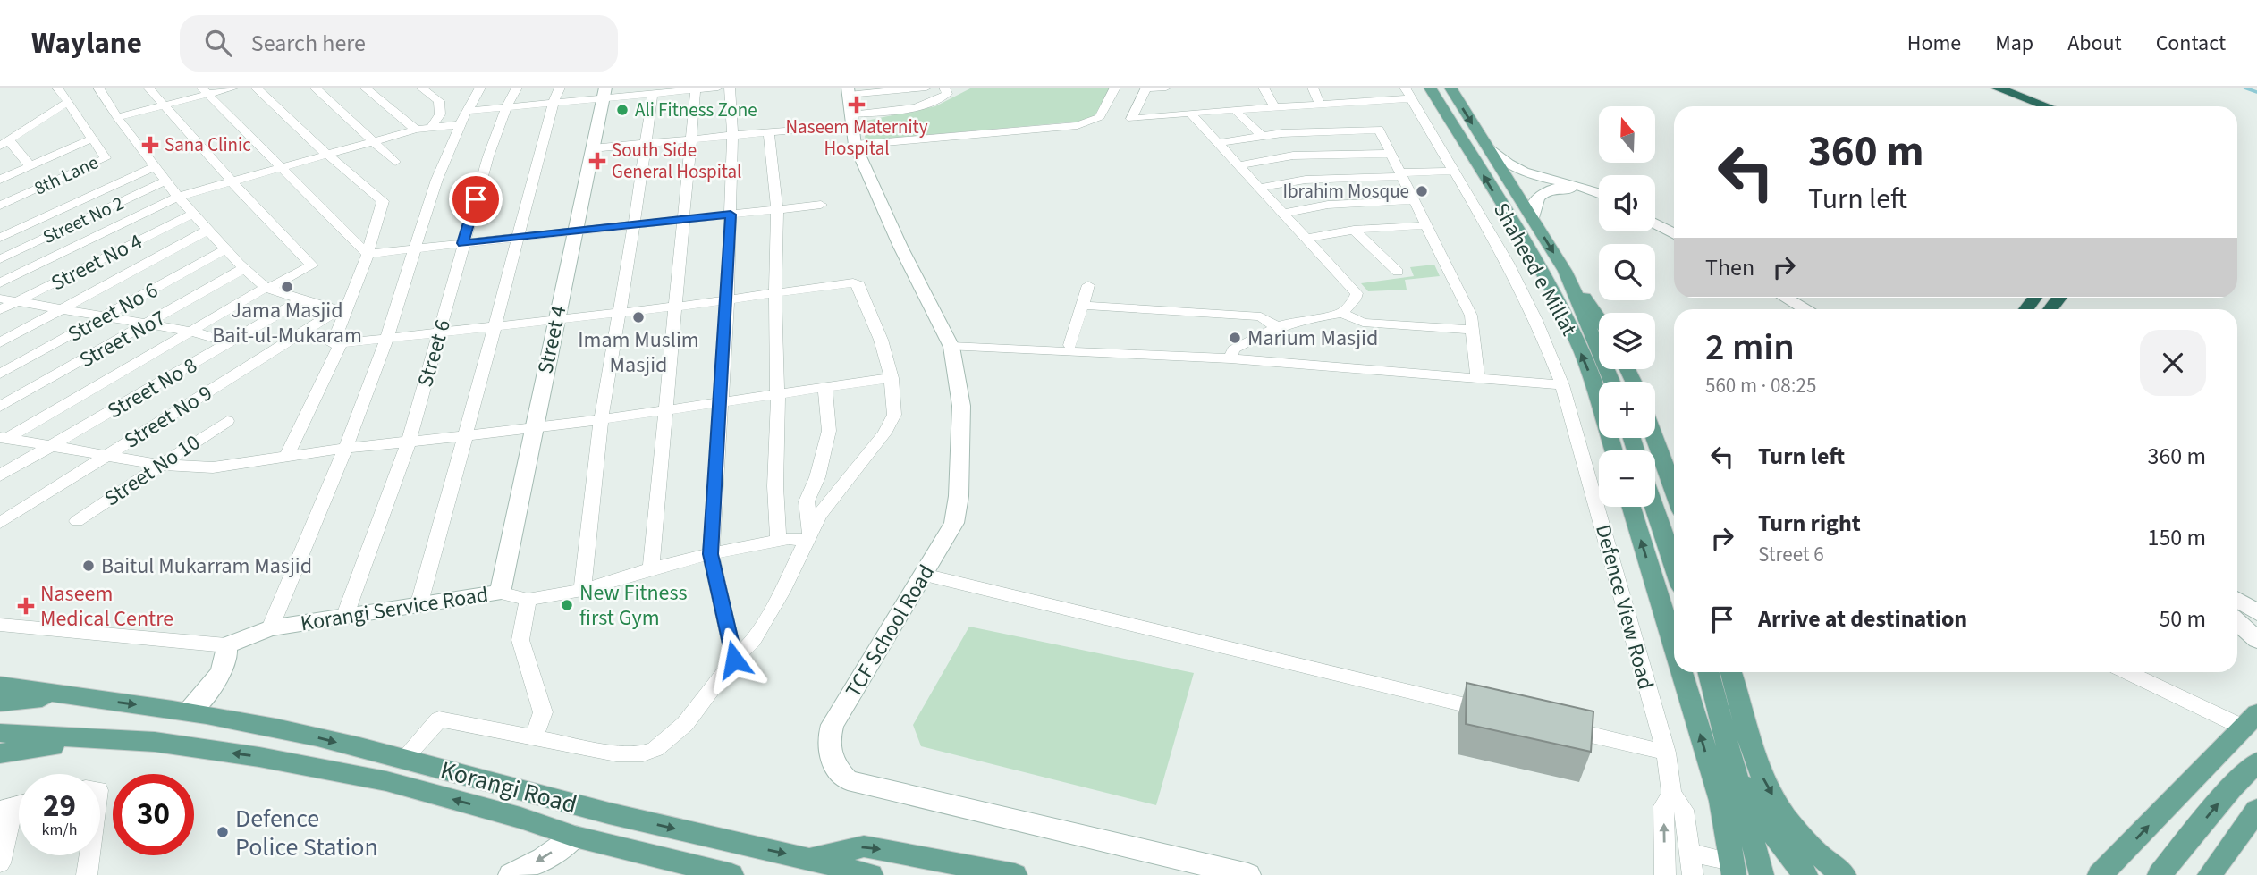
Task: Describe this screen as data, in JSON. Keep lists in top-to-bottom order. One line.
{"streets":{"main road":["Shaheed e Millat","Korangi Road"],"street":["8th Lane","Street No 2","Street No 4","Street No 6","Street No7","Street 4","Street 6","Street No 8","Street No 9","Street No 10","Defence View Road","Korangi Service Road","TCF School Road"]},"crossings":[["Street 4","Korangi Service Road"],["Street 6","Korangi Service Road"]],"places":{"health":["Naseem Maternity Hospital","Sana Clinic","South Side General Hospital","Naseem Medical Centre"],"other":["Ali Fitness Zone","Ibrahim Mosque","Jama Masjid Bait-ul-Mukaram","Imam Muslim Masjid","Marium Masjid","Baitul Mukarram Masjid","New Fitness first Gym","Defence Police Station"]},"north":"top","page":{"header":"Waylane","search":"Search here","nav":["Home","Map","About","Contact"],"map_buttons":["+","−"],"turn":["360 m","Turn left"],"then":"Then","heading":["2 min","560 m · 08:25"],"list":[{"name":"Turn left","value":"360 m"},{"name":"Turn right","note":"Street 6","value":"150 m"},{"name":"Arrive at destination","value":"50 m"}],"speed":"29 km/h","limit":"30"}}
